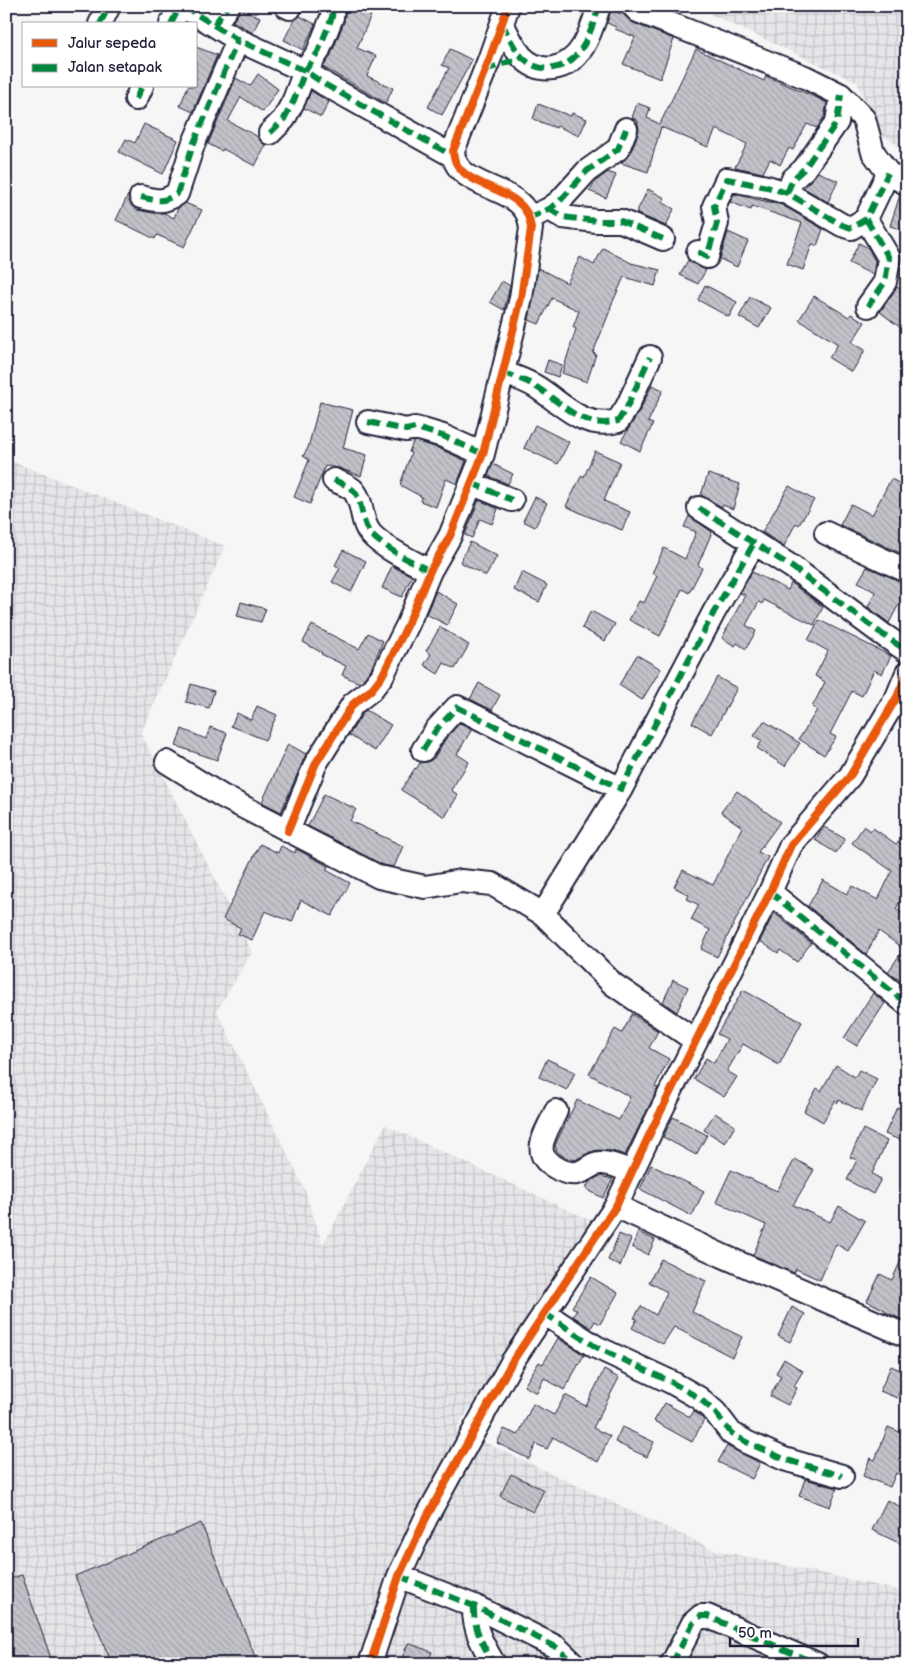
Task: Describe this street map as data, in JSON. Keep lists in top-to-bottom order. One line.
{"legend":["Jalur sepeda","Jalan setapak"],"scale_bar":"50 m"}
